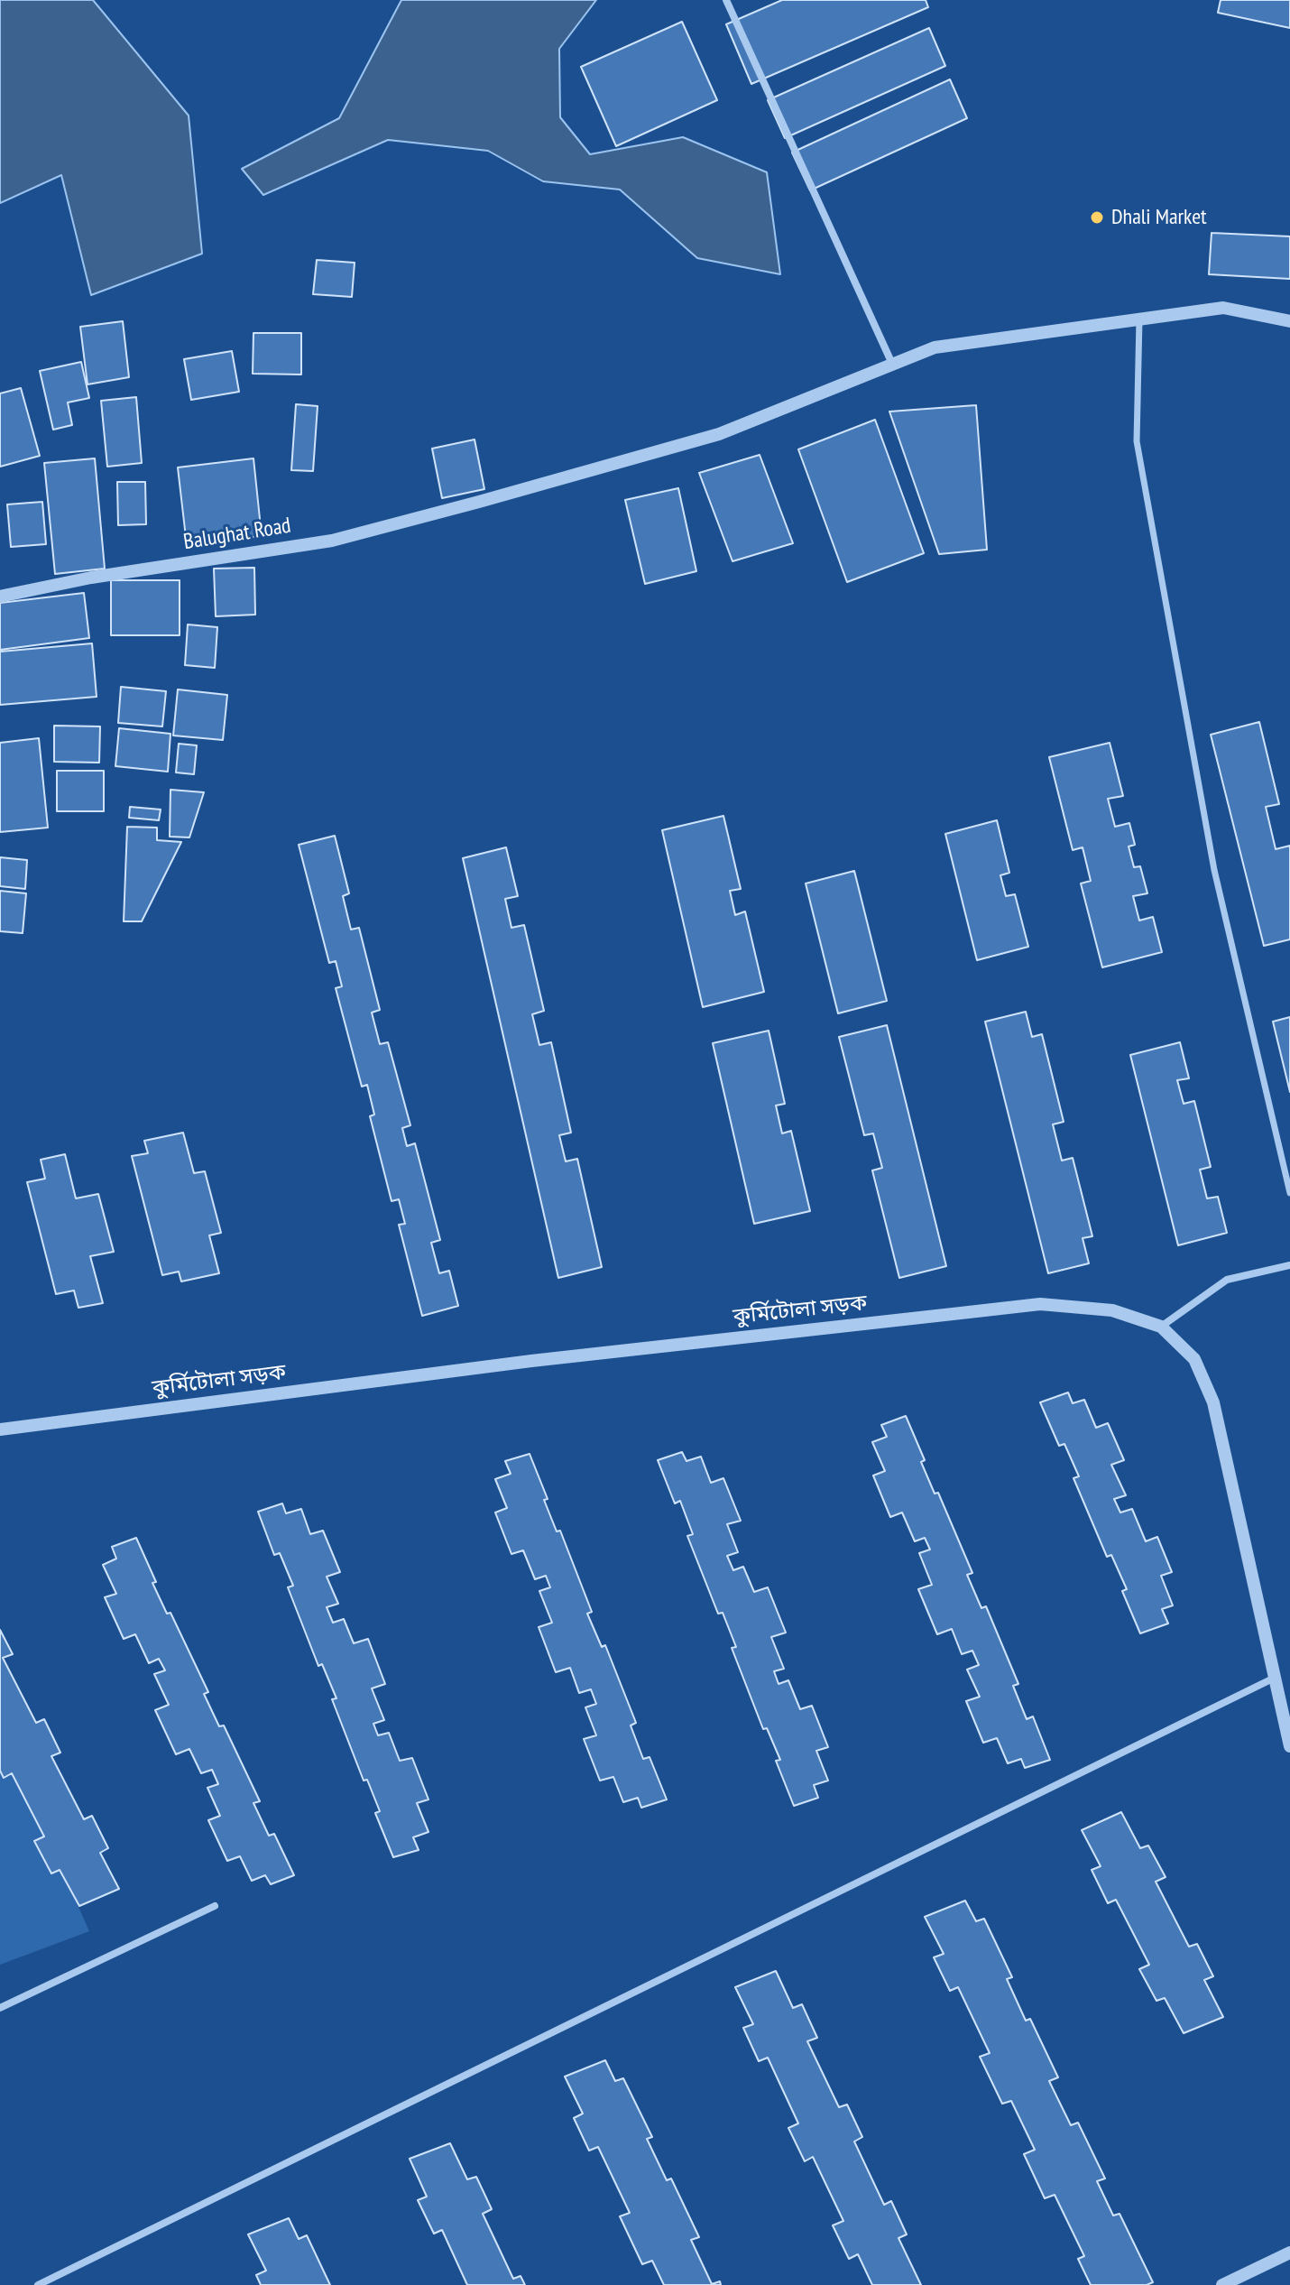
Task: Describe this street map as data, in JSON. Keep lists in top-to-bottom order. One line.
{"streets":{"street":["Balughat Road","কুর্মিটোলা সড়ক"]},"places":["Dhali Market"]}
